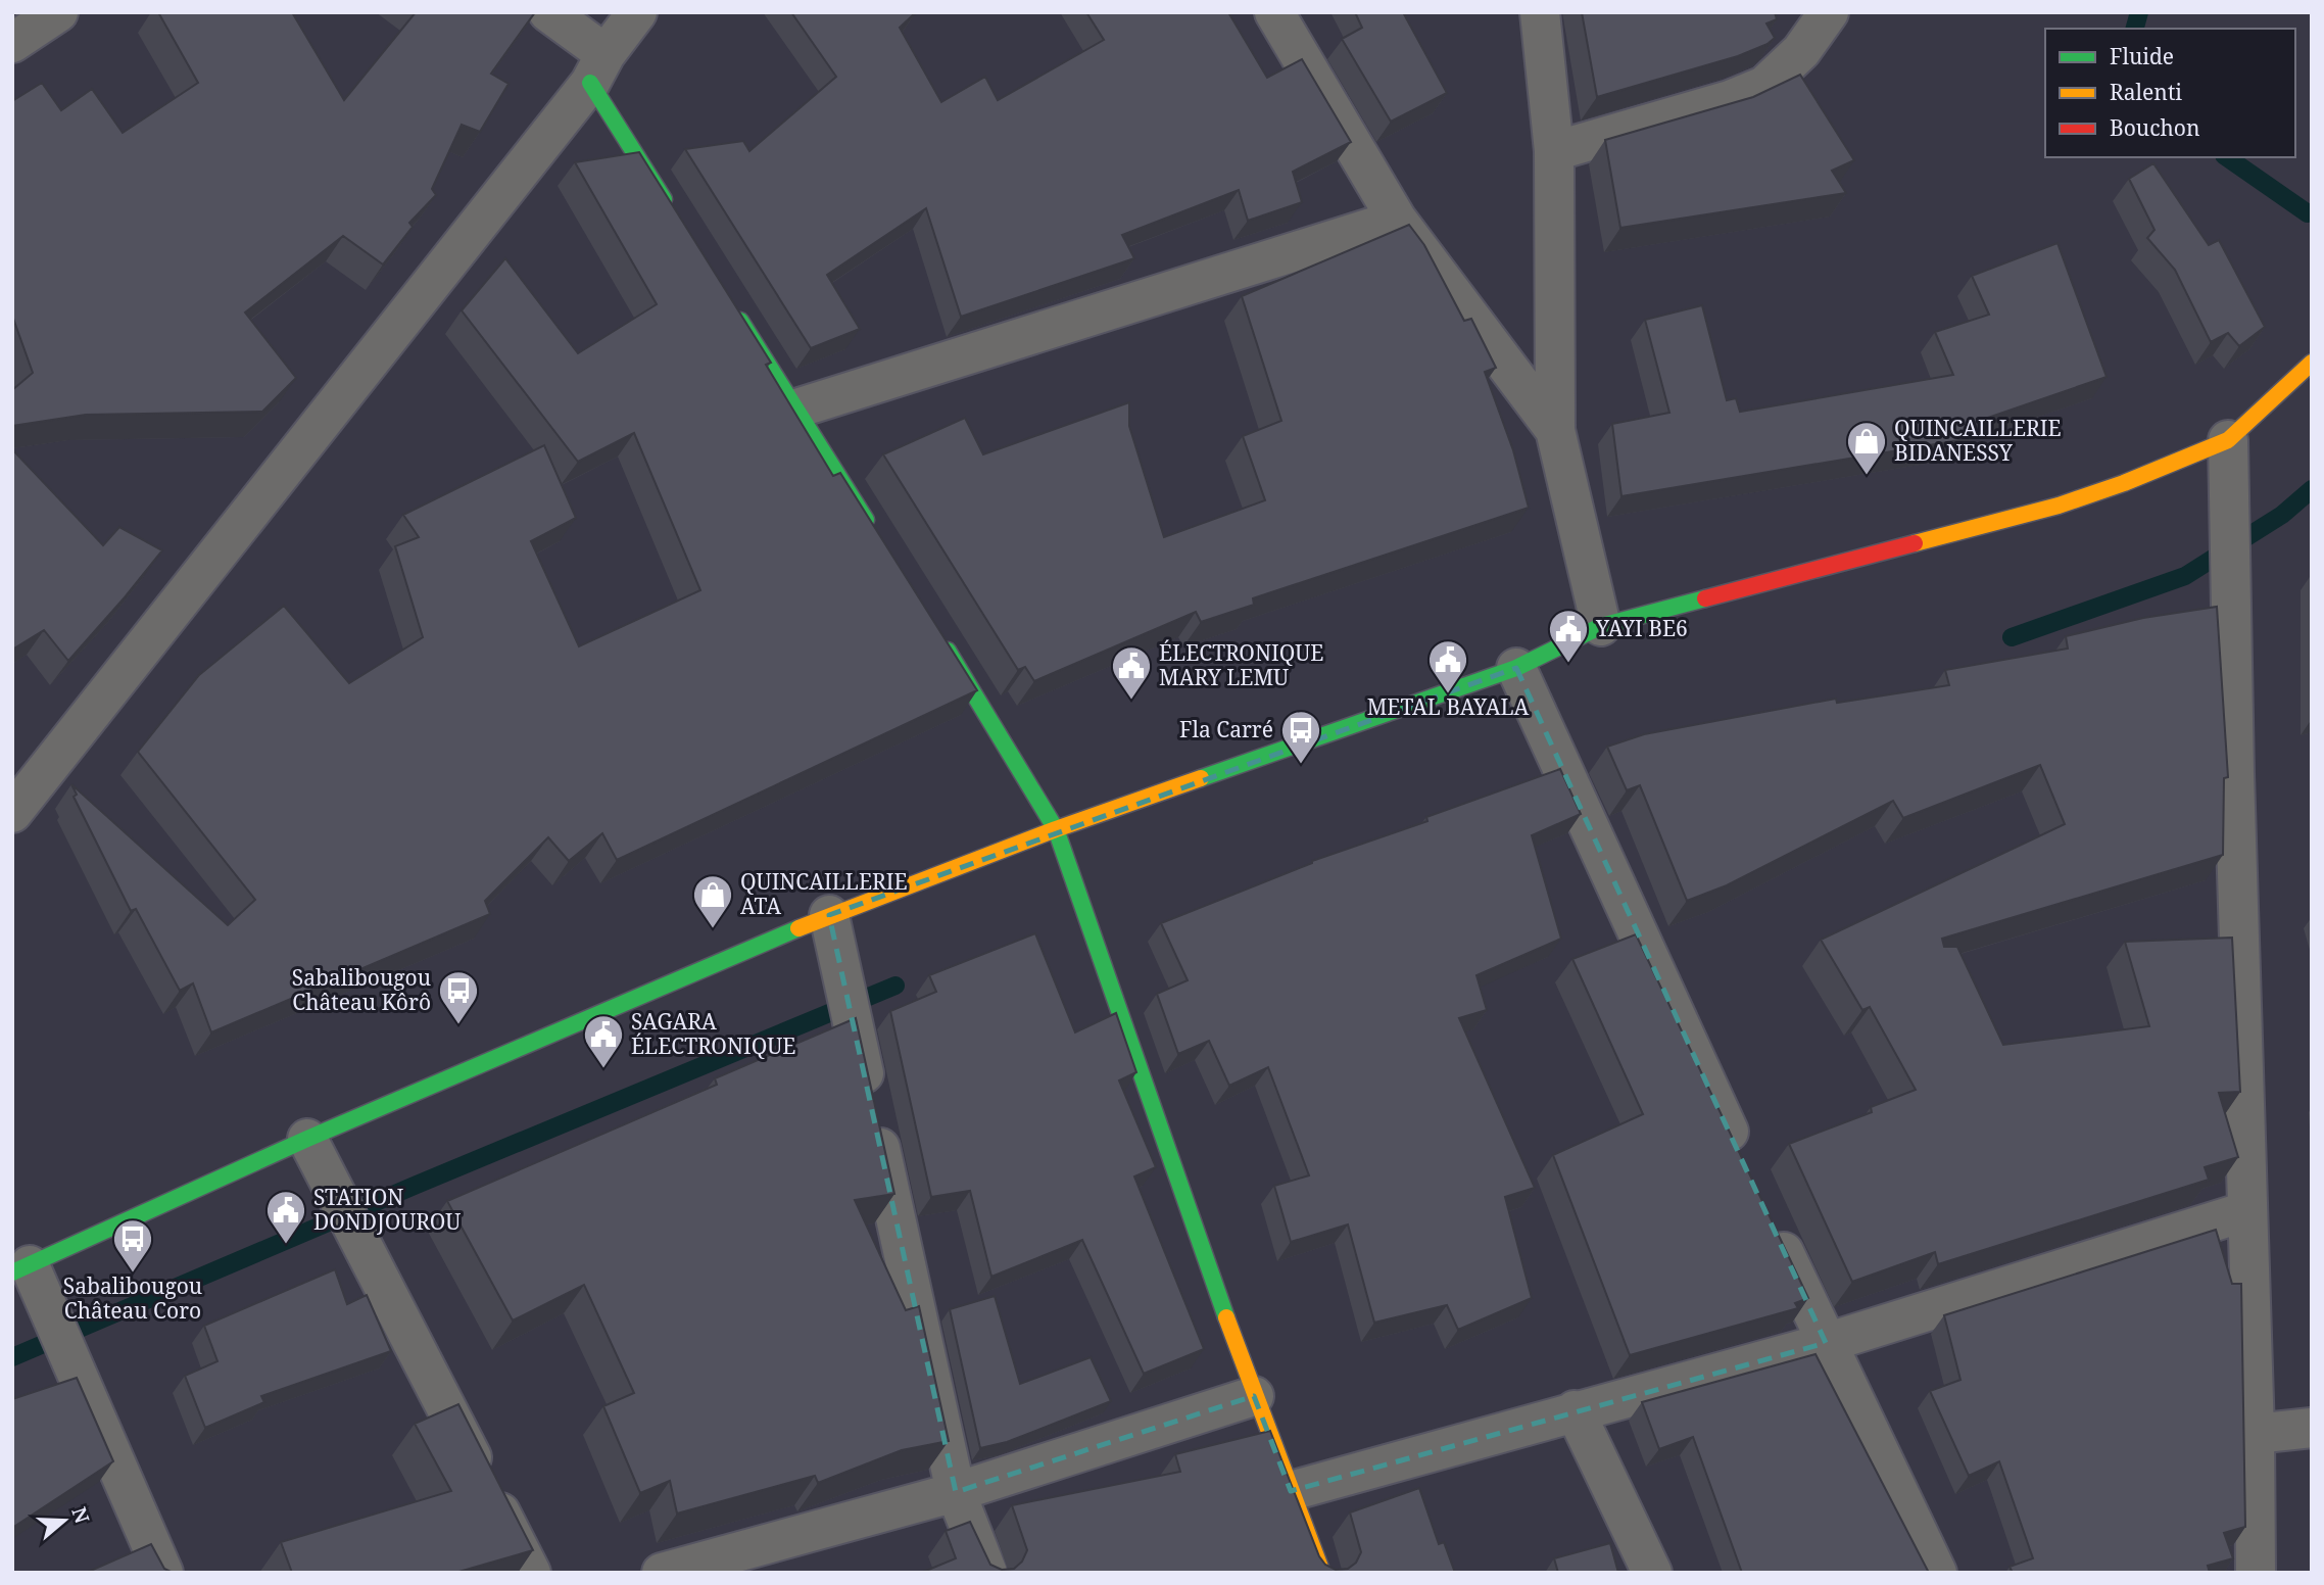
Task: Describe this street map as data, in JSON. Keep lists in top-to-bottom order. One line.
{"places":{"shop":["QUINCAILLERIE BIDANESSY","QUINCAILLERIE ATA"],"public building":["YAYI BE6","METAL BAYALA","ÉLECTRONIQUE MARY LEMU","SAGARA ÉLECTRONIQUE","STATION DONDJOUROU"],"bus stop":["Fla Carré","Sabalibougou Château Kôrô","Sabalibougou Château Coro"]},"legend":["Fluide","Ralenti","Bouchon"],"north":"right"}
